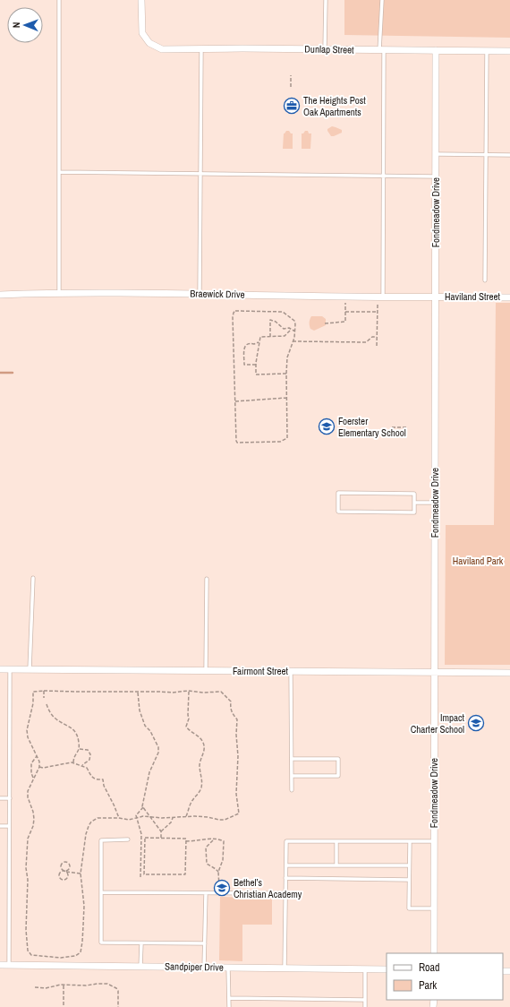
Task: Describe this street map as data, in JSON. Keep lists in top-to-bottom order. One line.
{"streets":{"street":["Dunlap Street","Fondmeadow Drive","Braewick Drive","Haviland Street","Fairmont Street","Sandpiper Drive"]},"crossings":[["Dunlap Street","Fondmeadow Drive"],["Fondmeadow Drive","Braewick Drive"],["Fondmeadow Drive","Haviland Street"],["Fondmeadow Drive","Fairmont Street"],["Braewick Drive","Haviland Street"]],"parks":["Haviland Park"],"places":{"office":["The Heights Post Oak Apartments"],"school or university":["Foerster Elementary School","Impact Charter School","Bethel’s Christian Academy"]},"legend":["Road","Park"],"north":"left"}
